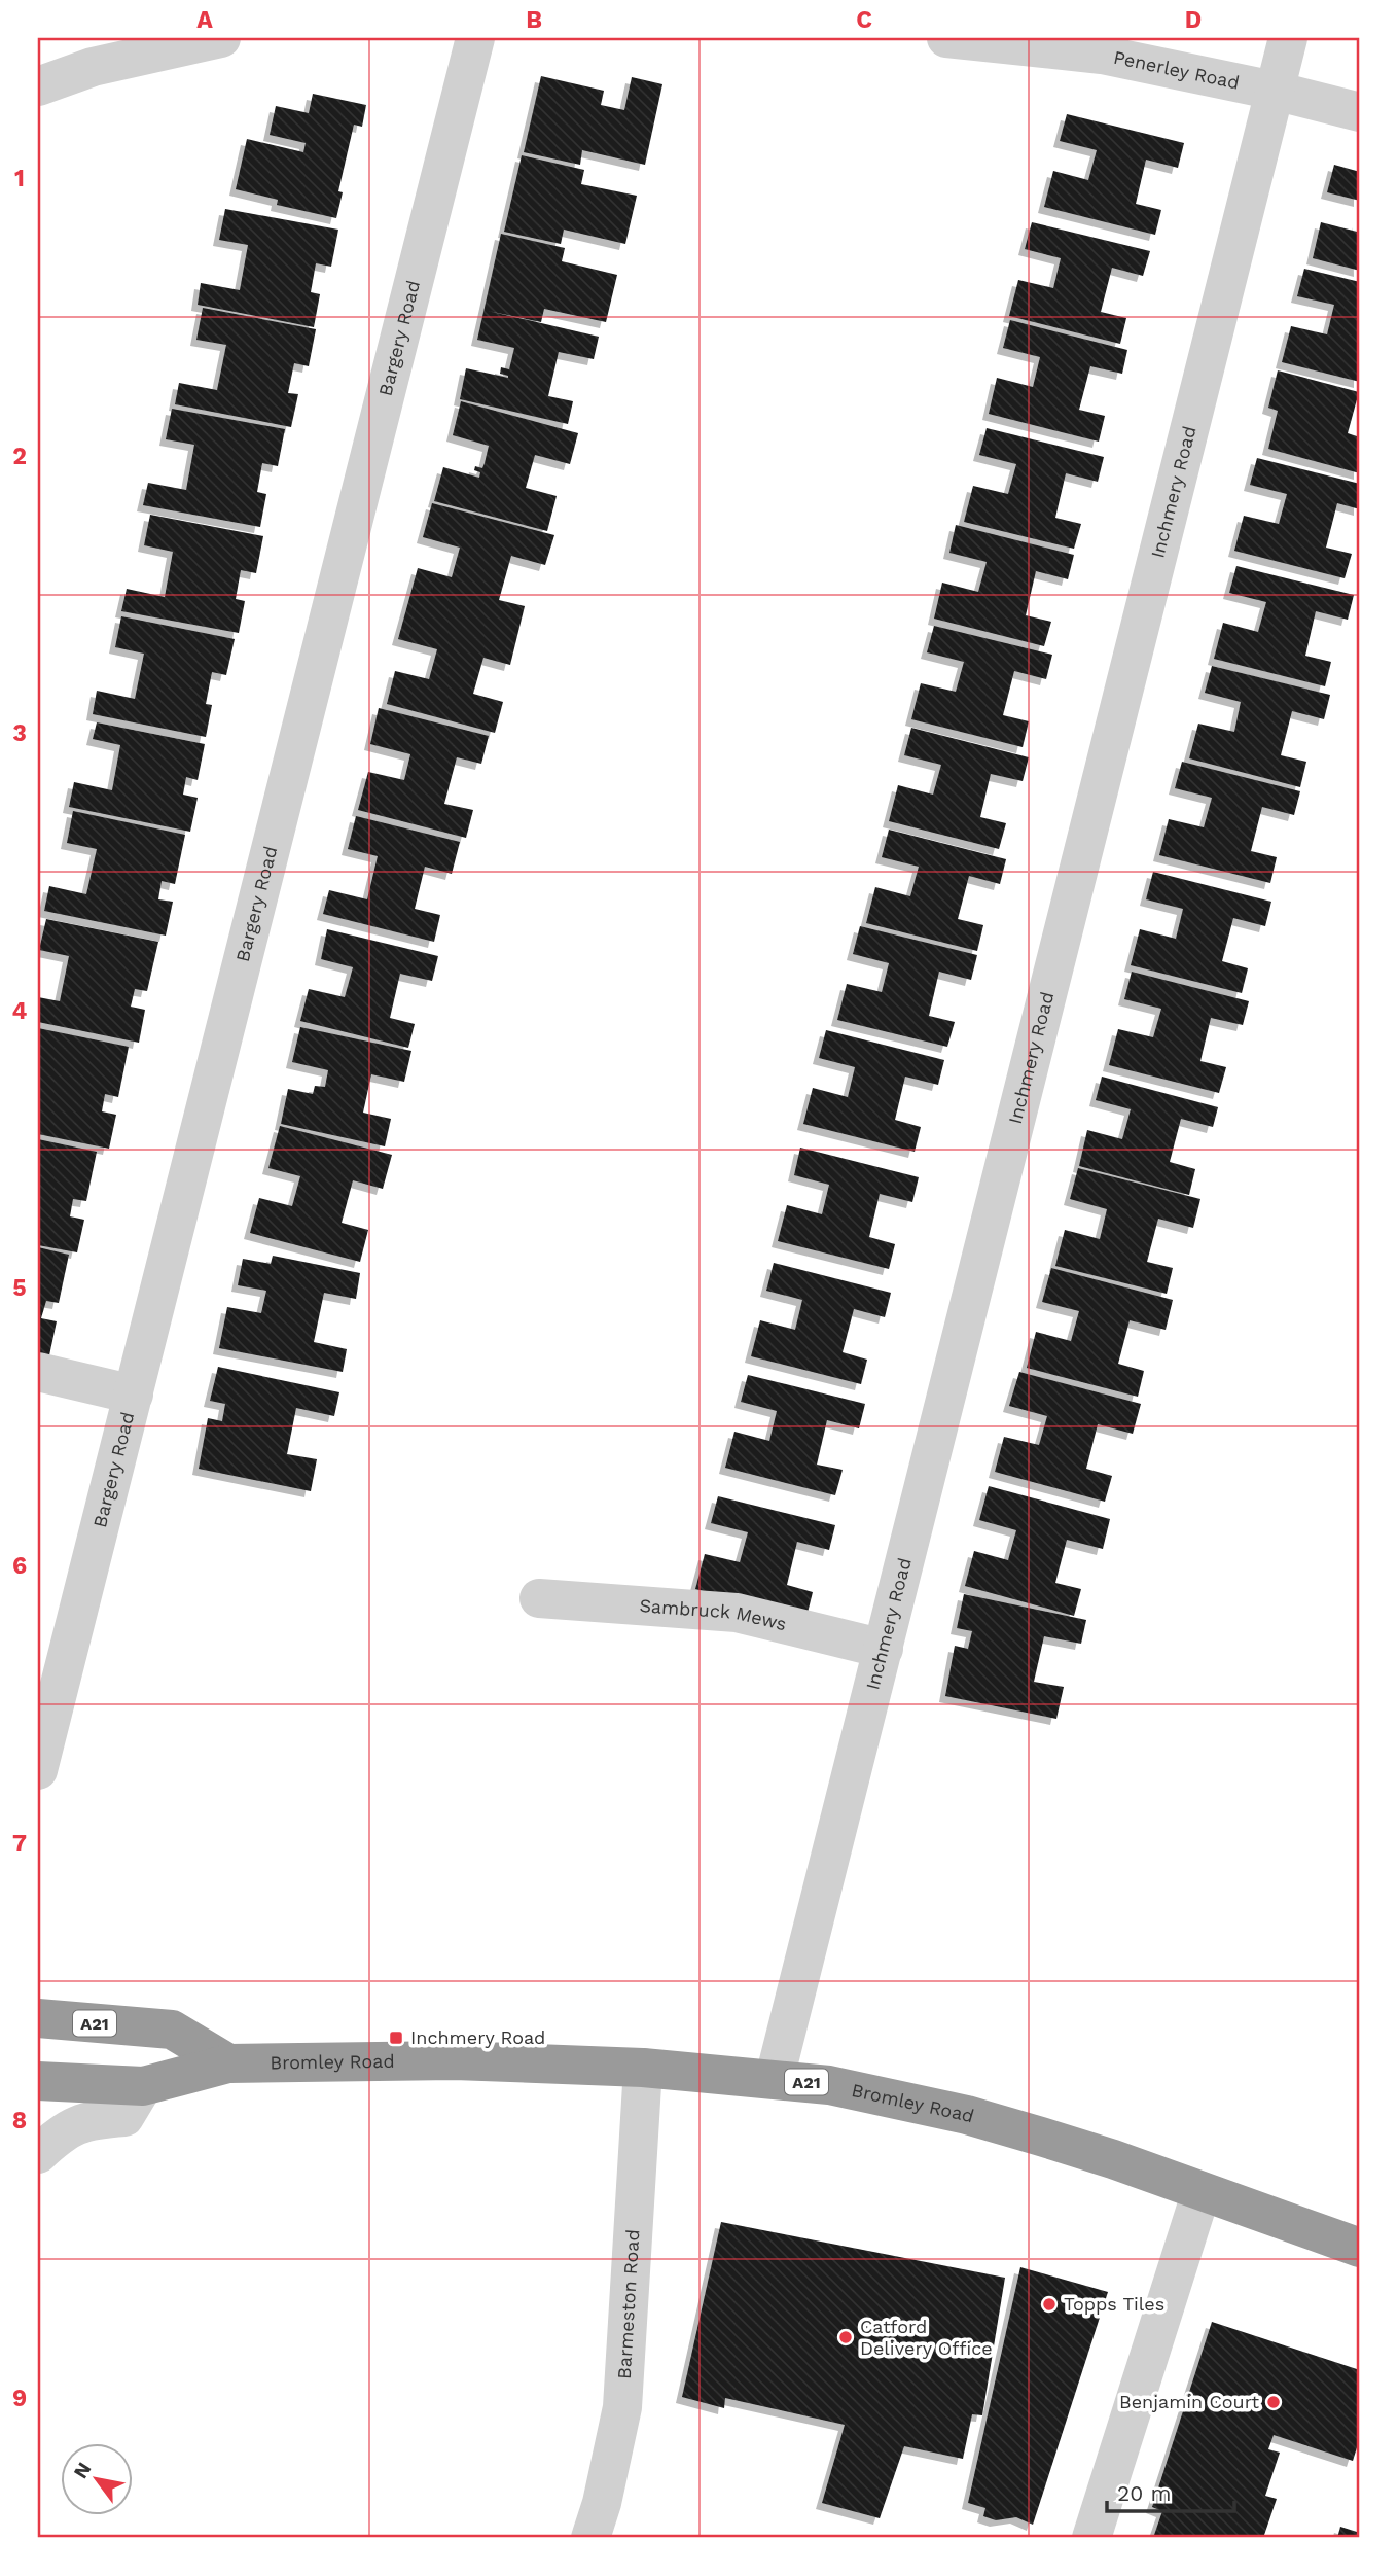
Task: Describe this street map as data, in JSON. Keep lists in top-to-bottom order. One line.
{"streets":{"highway":["A21","Bromley Road"],"street":["Penerley Road","Bargery Road","Inchmery Road","Sambruck Mews","Barmeston Road"]},"crossings":[["Penerley Road","Inchmery Road"],["Inchmery Road","Sambruck Mews"],["Inchmery Road","Bromley Road"],["A21","Bromley Road"],["Bromley Road","Barmeston Road"]],"places":{"transit":["Inchmery Road"],"other":["Topps Tiles","Catford Delivery Office","Benjamin Court"]},"scale_bar":"20 m","north":"top left","grid":{"columns":["A","B","C","D"],"rows":["1","2","3","4","5","6","7","8","9"]}}
